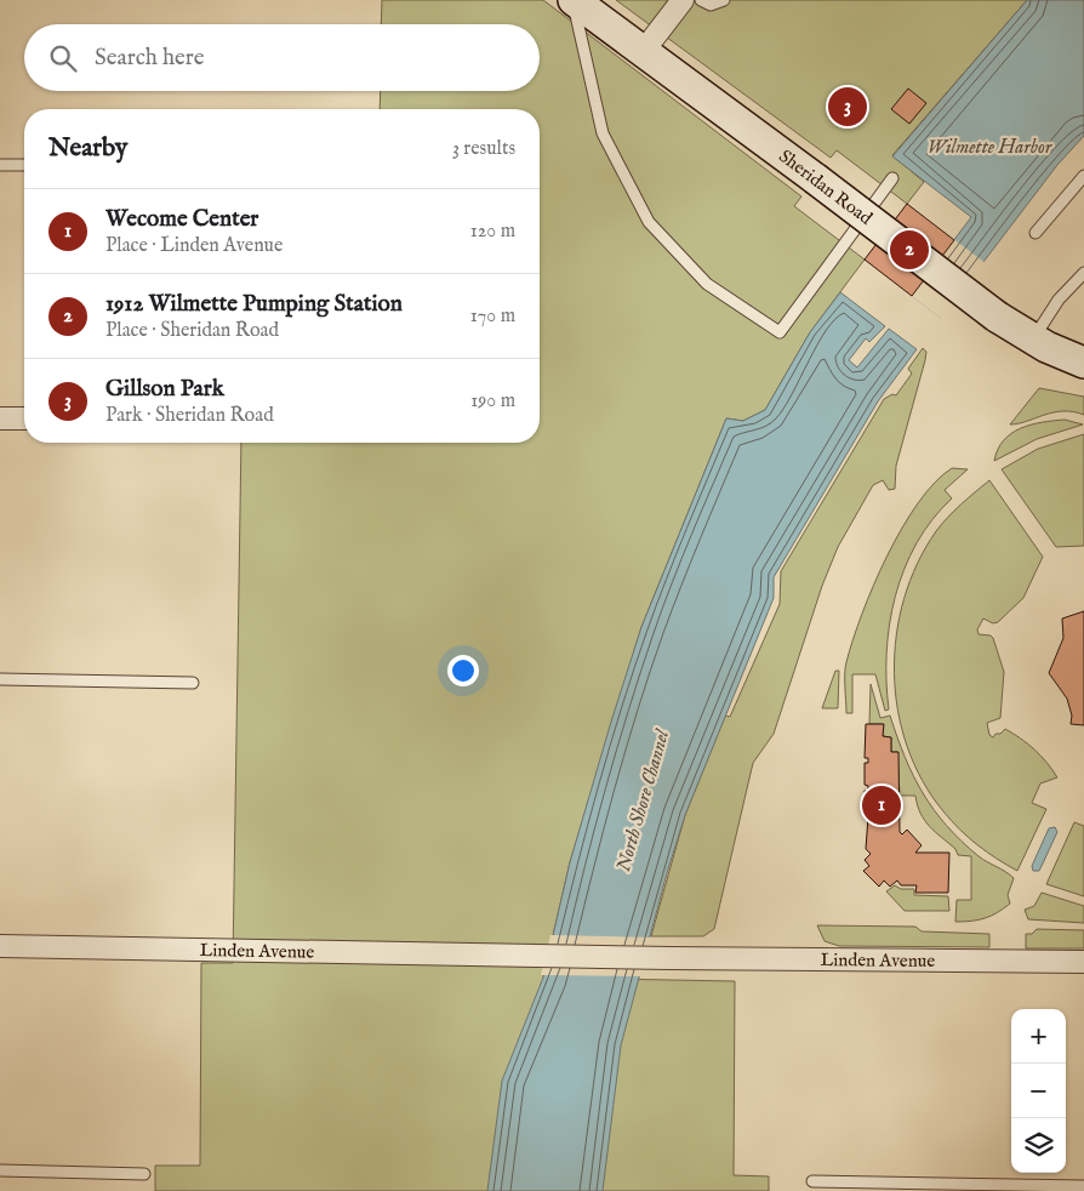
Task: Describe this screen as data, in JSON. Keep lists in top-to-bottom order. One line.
{"streets":{"street":["Sheridan Road","Linden Avenue"]},"water":["Wilmette Harbor","North Shore Channel"],"page":{"search":"Search here","pins":["3","2","1"],"heading":["Nearby","3 results"],"list":[{"mark":"1","name":"Wecome Center","note":"Place · Linden Avenue","value":"120 m"},{"mark":"2","name":"1912 Wilmette Pumping Station","note":"Place · Sheridan Road","value":"170 m"},{"mark":"3","name":"Gillson Park","note":"Park · Sheridan Road","value":"190 m"}],"map_buttons":["+","−"]}}
